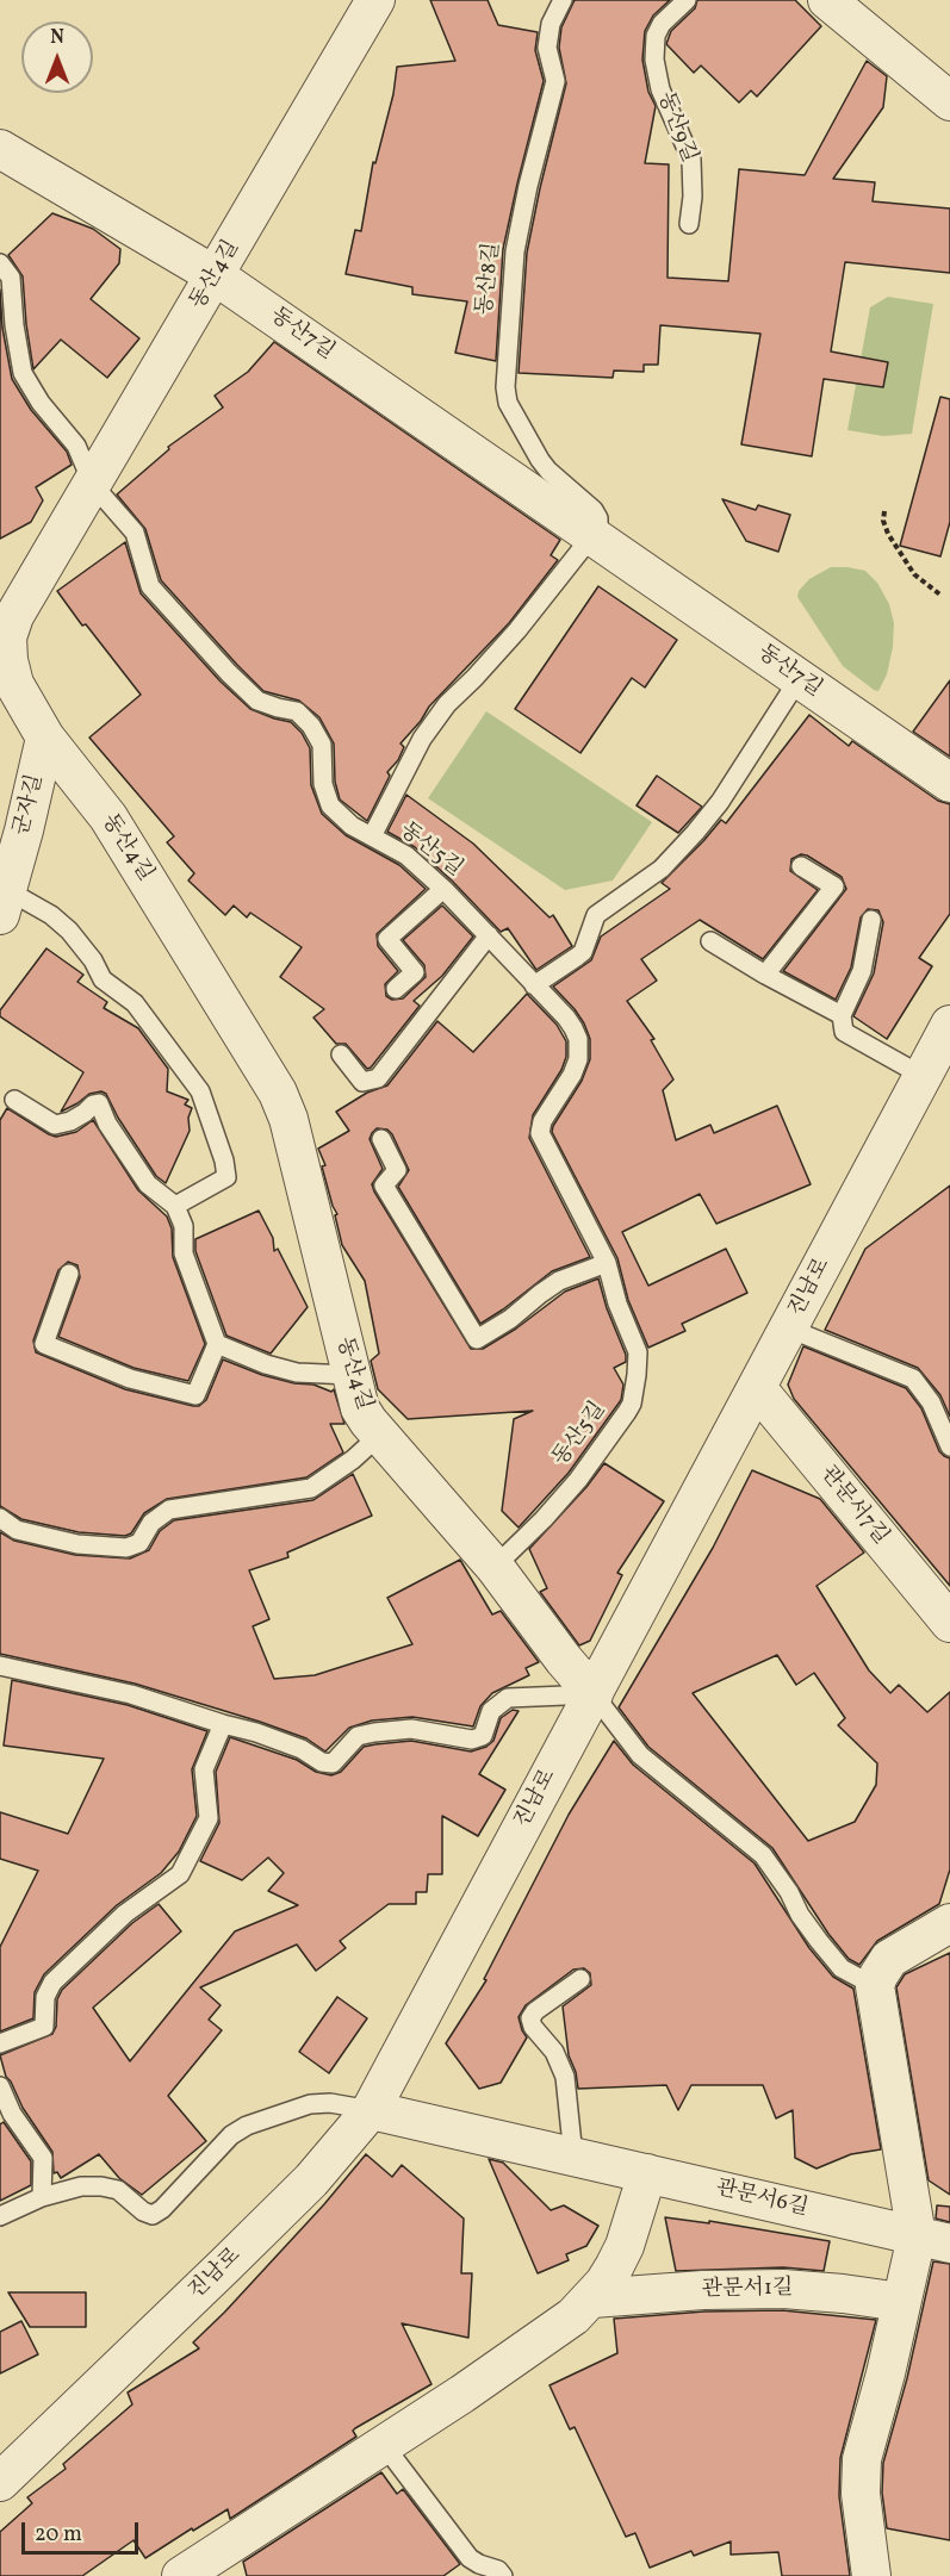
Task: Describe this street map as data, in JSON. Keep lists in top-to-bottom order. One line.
{"streets":{"street":["동산4길","동산7길","군자길","진남로","관문서7길","관문서6길","관문서1길"],"lane":["동산9길","동산8길","동산5길"]},"crossings":[["동산4길","동산7길"],["동산4길","군자길"],["동산4길","동산5길"],["동산4길","진남로"],["동산8길","동산7길"],["진남로","관문서7길"],["진남로","관문서6길"]],"scale_bar":"20 m","north":"top"}
